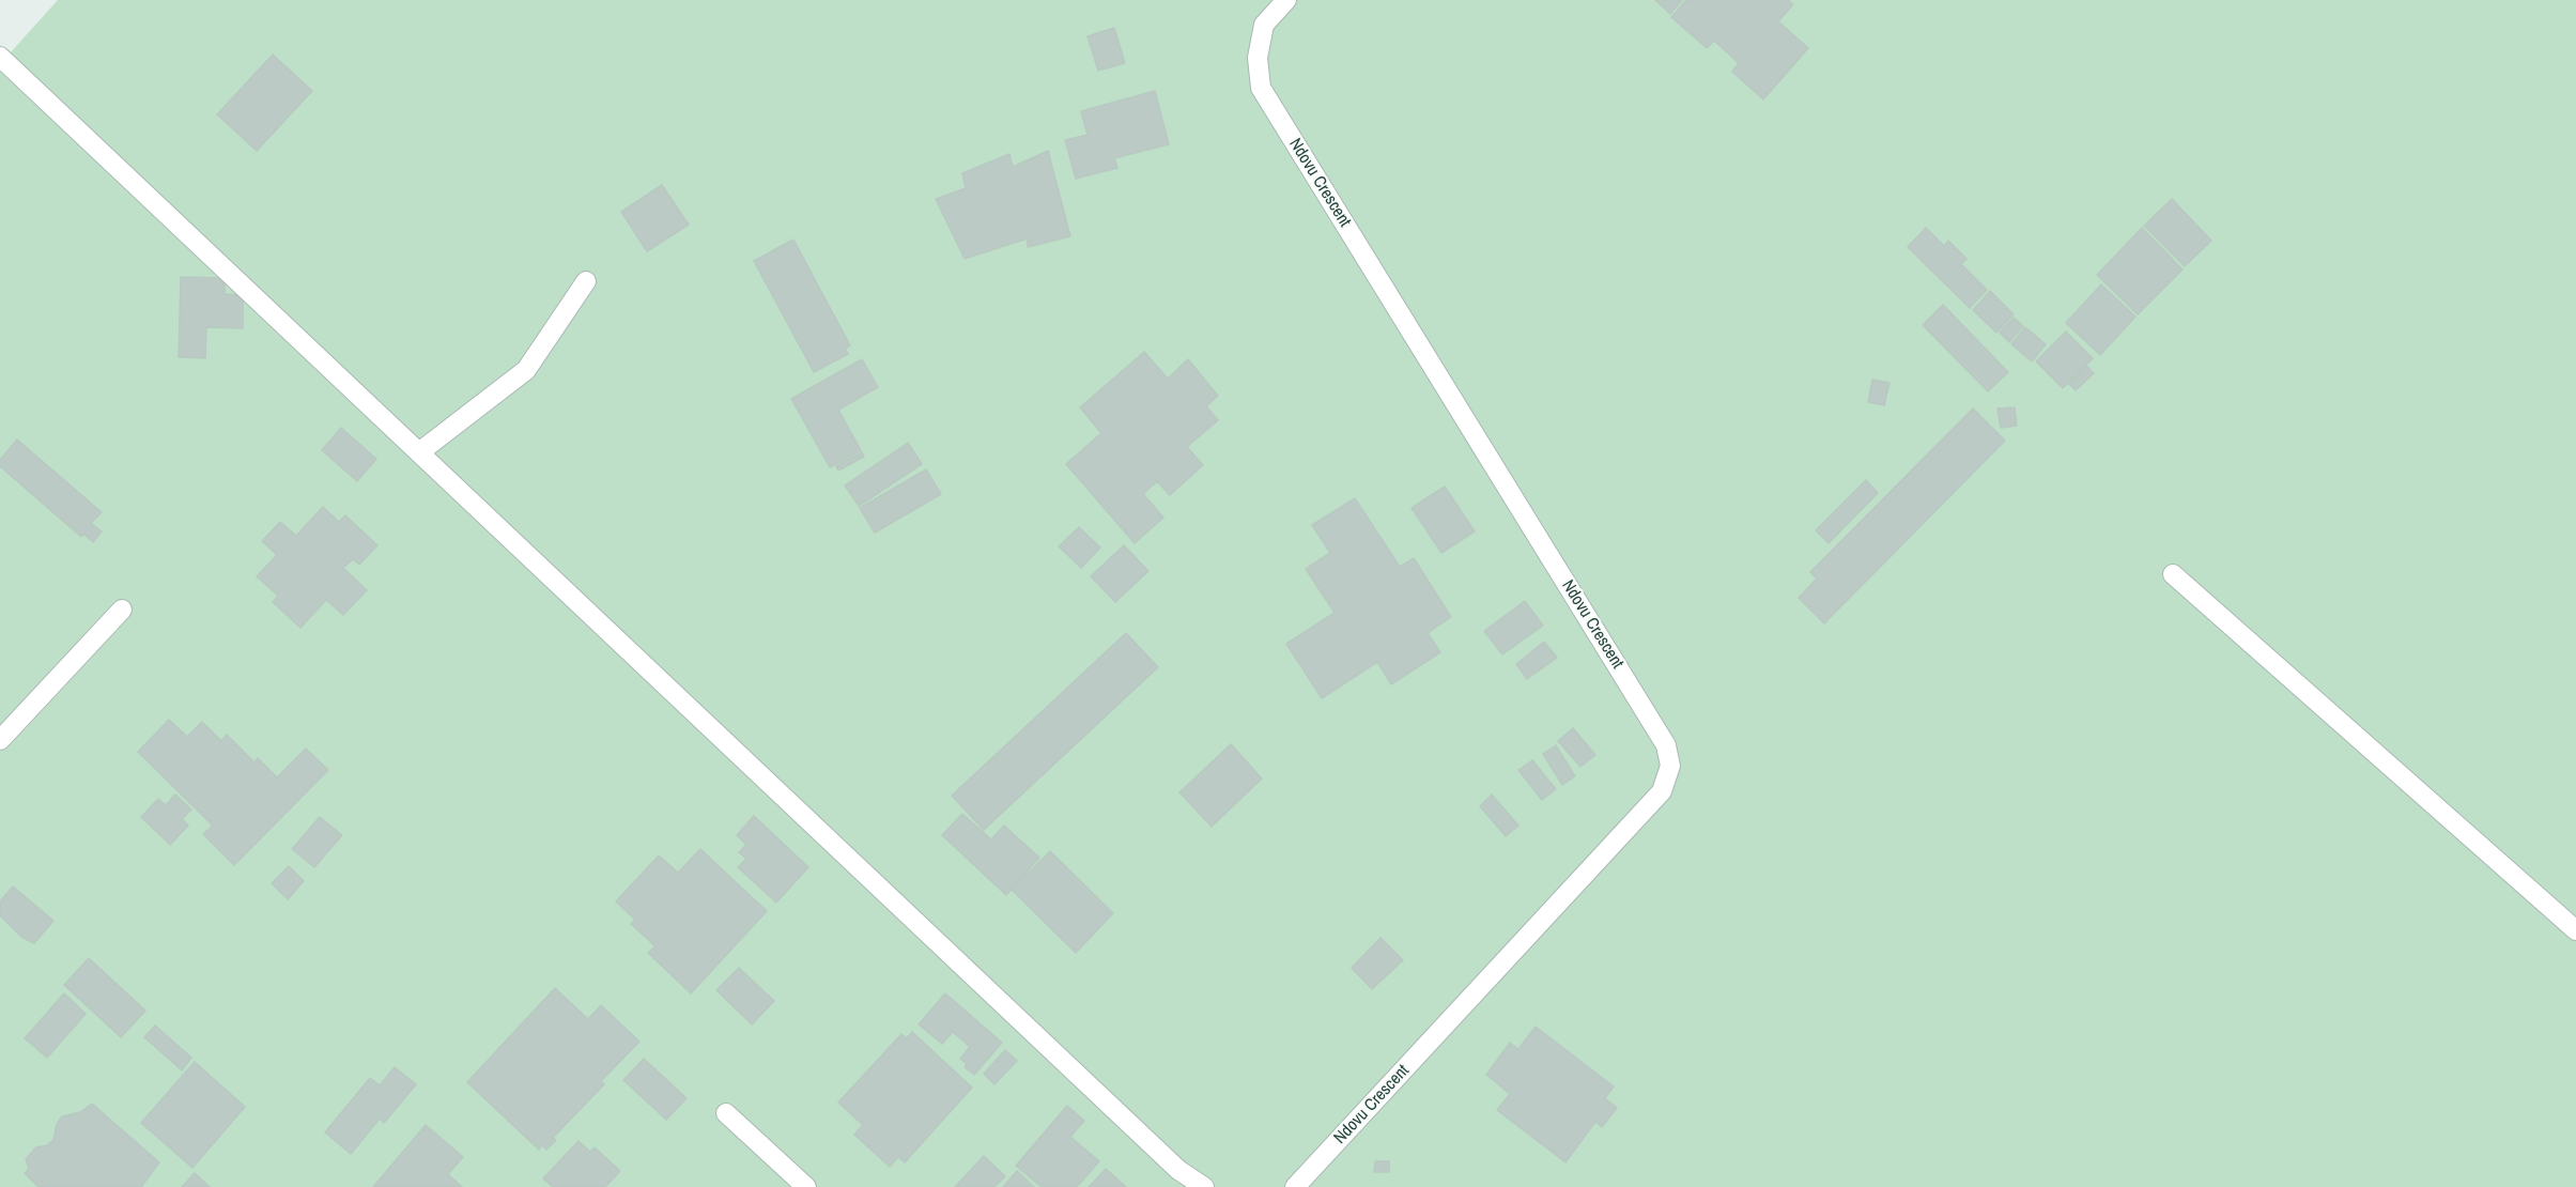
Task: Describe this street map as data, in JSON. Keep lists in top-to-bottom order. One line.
{"streets":{"street":["Ndovu Crescent"]}}
